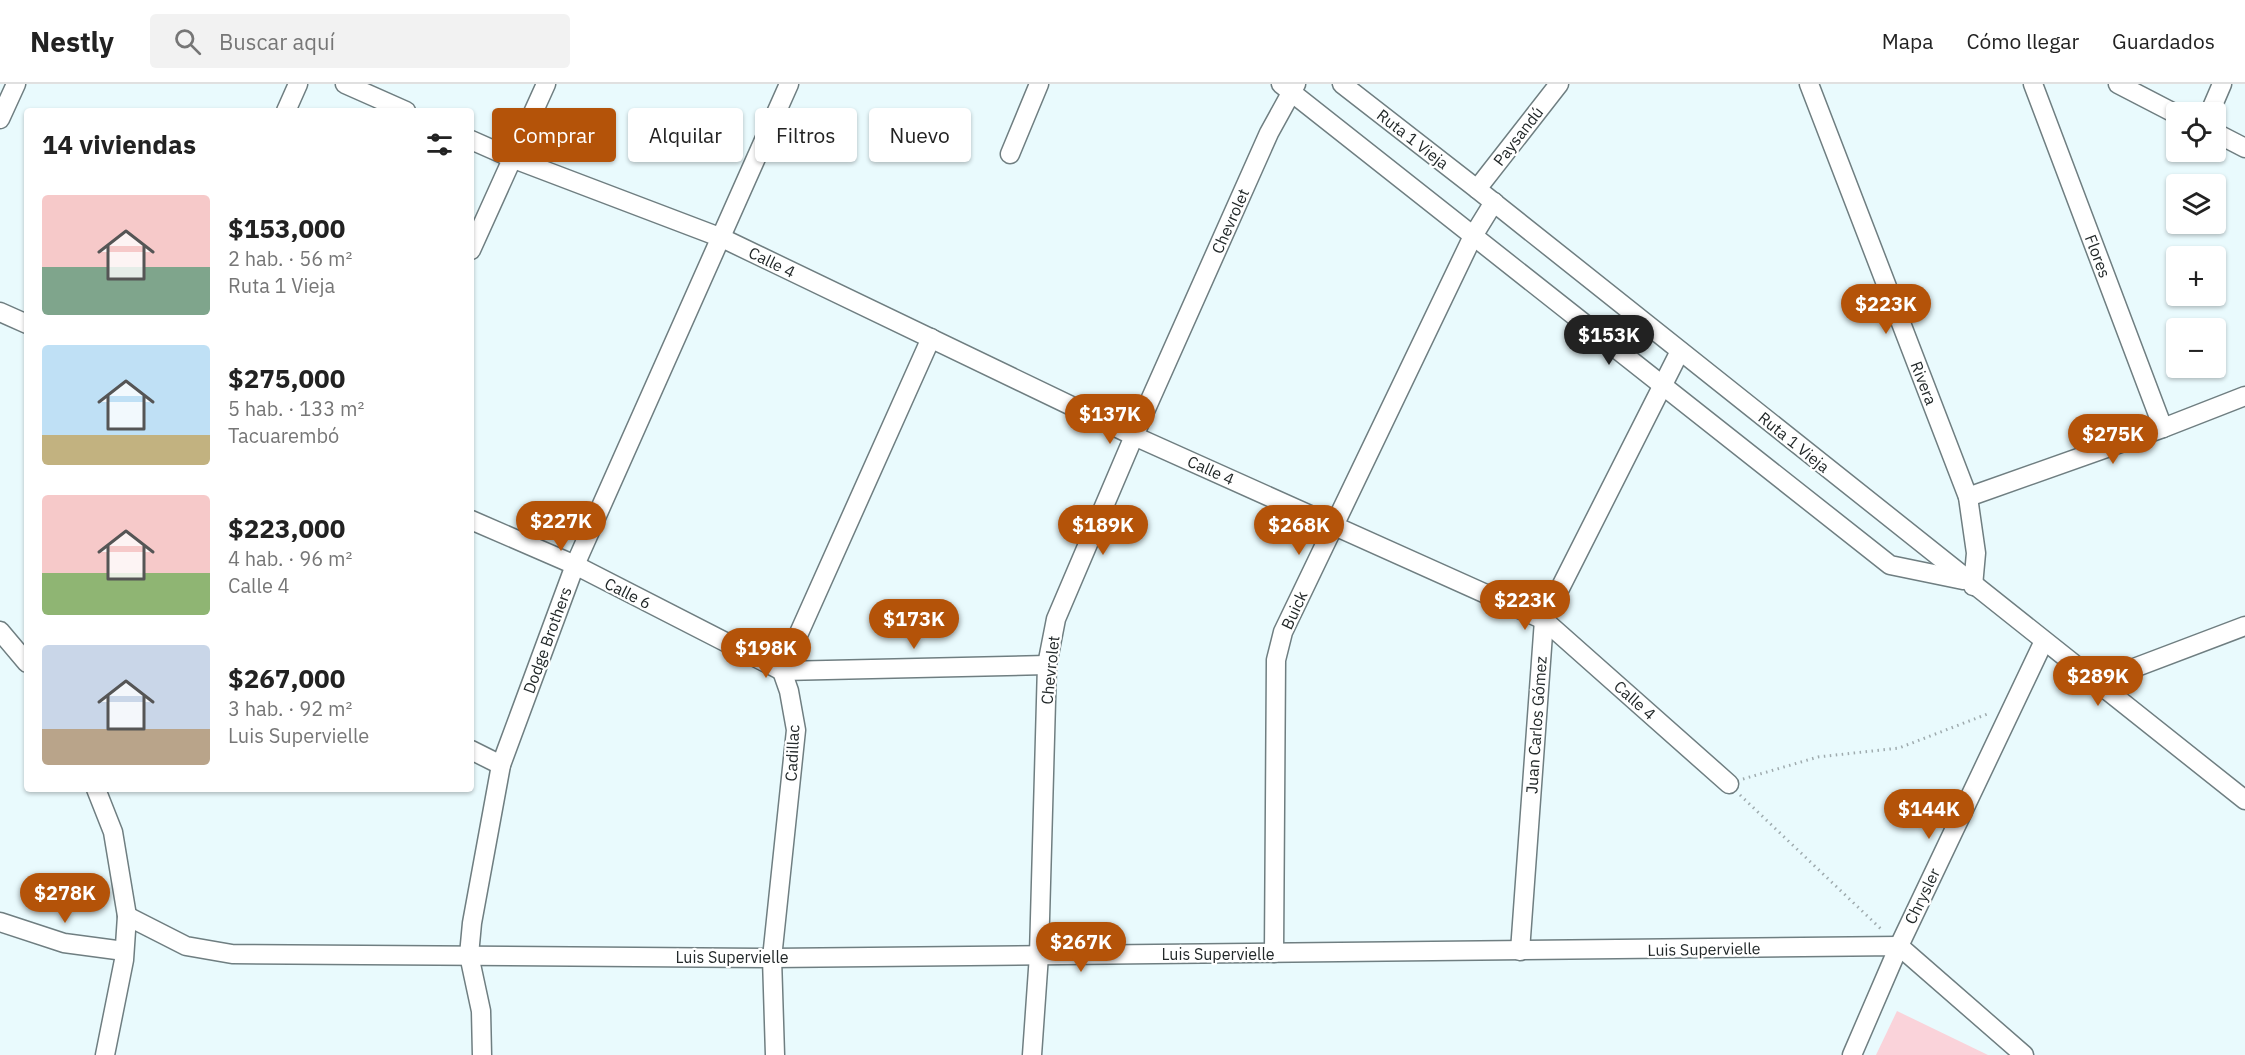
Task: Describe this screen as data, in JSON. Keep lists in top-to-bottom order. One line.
{"streets":{"street":["Paysandú","Ruta 1 Vieja","Chevrolet","Flores","Calle 4","Rivera","Calle 6","Buick","Dodge Brothers","Juan Carlos Gómez","Cadillac","Chrysler","Luis Supervielle"]},"crossings":[["Paysandú","Ruta 1 Vieja"],["Ruta 1 Vieja","Rivera"],["Ruta 1 Vieja","Buick"],["Ruta 1 Vieja","Juan Carlos Gómez"],["Ruta 1 Vieja","Chrysler"],["Chevrolet","Calle 4"],["Chevrolet","Luis Supervielle"],["Calle 4","Buick"],["Calle 4","Dodge Brothers"],["Calle 4","Juan Carlos Gómez"],["Calle 6","Dodge Brothers"],["Calle 6","Cadillac"],["Buick","Luis Supervielle"],["Dodge Brothers","Luis Supervielle"],["Juan Carlos Gómez","Luis Supervielle"],["Cadillac","Luis Supervielle"],["Chrysler","Luis Supervielle"]],"page":{"header":"Nestly","search":"Buscar aquí","nav":["Mapa","Cómo llegar","Guardados"],"map_buttons":["+","−"],"chip":["Comprar","Alquilar","Filtros","Nuevo"],"heading":"14 viviendas","list":[{"name":"$153,000","note":"2 hab. · 56 m² · Ruta 1 Vieja"},{"name":"$275,000","note":"5 hab. · 133 m² · Tacuarembó"},{"name":"$223,000","note":"4 hab. · 96 m² · Calle 4"},{"name":"$267,000","note":"3 hab. · 92 m² · Luis Supervielle"}],"price":["$223K","$153K","$137K","$275K","$227K","$189K","$268K","$223K","$173K","$198K","$289K","$144K","$278K","$267K"]}}
